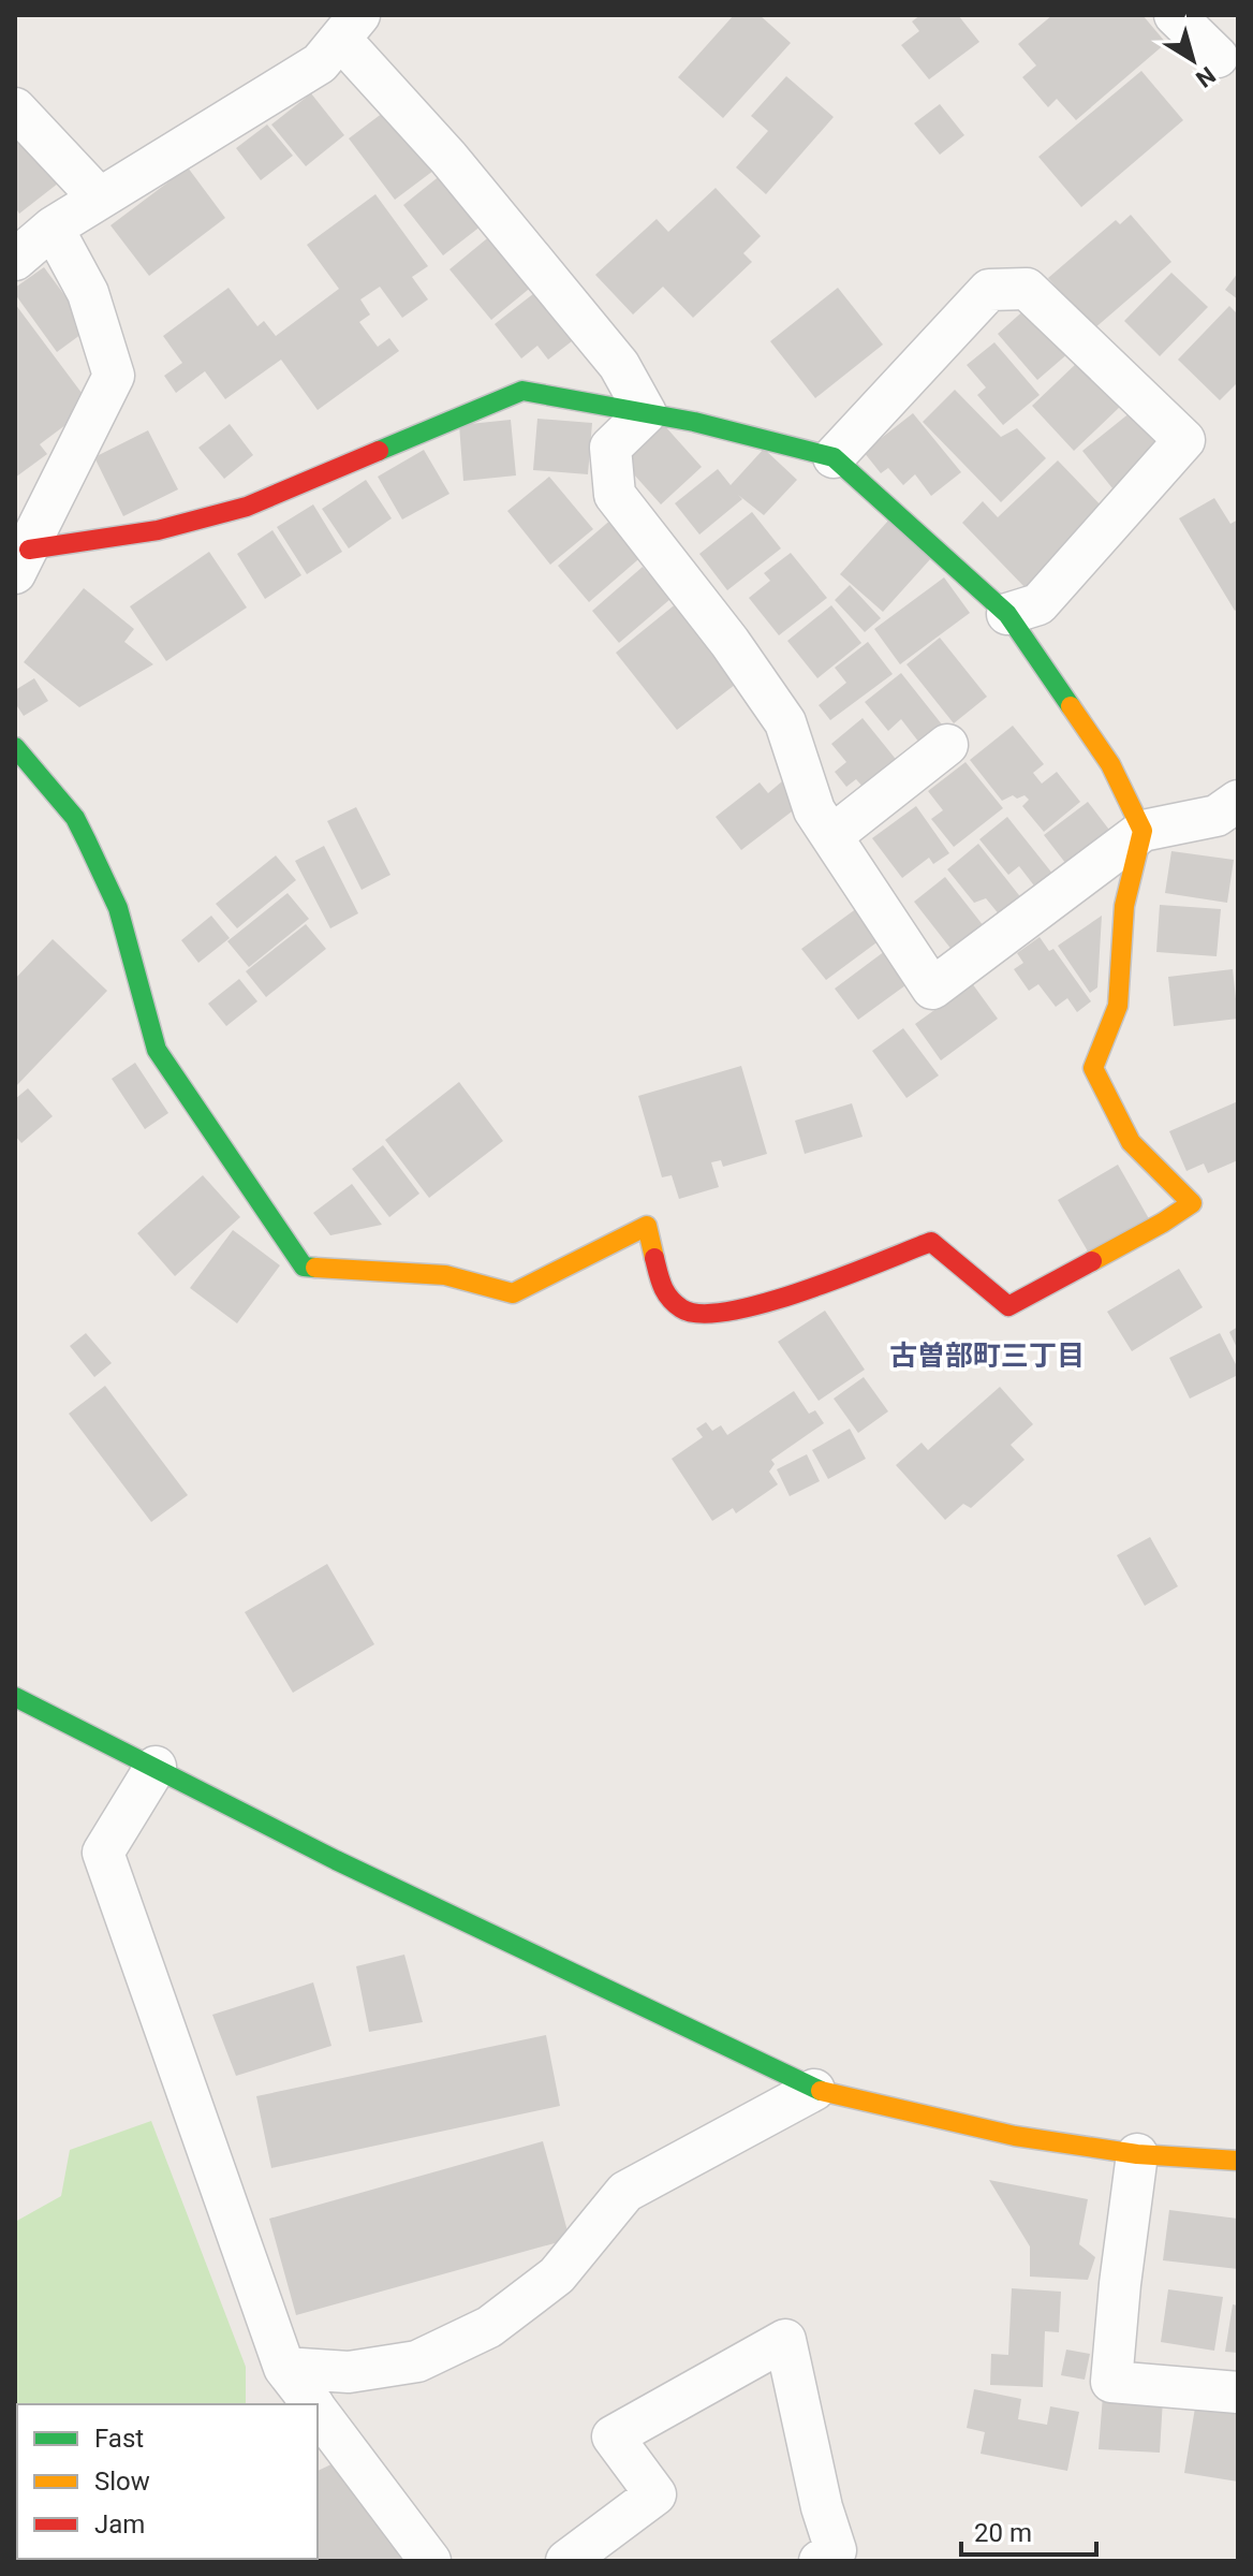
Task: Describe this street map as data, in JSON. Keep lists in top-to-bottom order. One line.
{"districts":["古曽部町三丁目"],"legend":["Fast","Slow","Jam"],"scale_bar":"20 m","north":"bottom right"}
